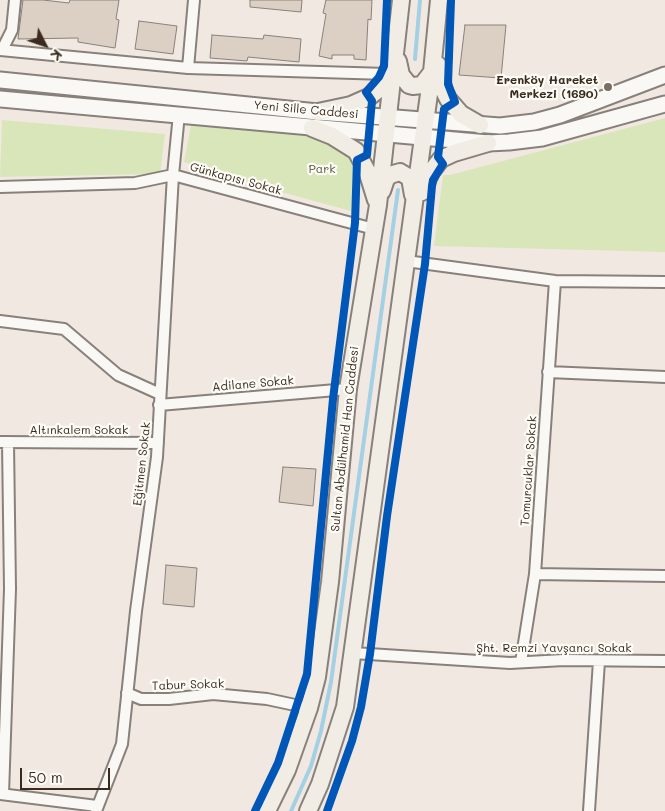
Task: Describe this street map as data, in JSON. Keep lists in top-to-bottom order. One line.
{"streets":{"main road":["Yeni Sille Caddesi","Sultan Abdülhamid Han Caddesi"],"street":["Günkapısı Sokak","Adilane Sokak","Altınkalem Sokak","Eğitmen Sokak","Tomurcuklar Sokak","Şht. Remzi Yavşancı Sokak","Tabur Sokak"]},"crossings":[["Yeni Sille Caddesi","Sultan Abdülhamid Han Caddesi"],["Yeni Sille Caddesi","Eğitmen Sokak"],["Günkapısı Sokak","Sultan Abdülhamid Han Caddesi"],["Günkapısı Sokak","Eğitmen Sokak"],["Adilane Sokak","Sultan Abdülhamid Han Caddesi"],["Adilane Sokak","Eğitmen Sokak"],["Altınkalem Sokak","Eğitmen Sokak"],["Sultan Abdülhamid Han Caddesi","Tabur Sokak"],["Eğitmen Sokak","Tabur Sokak"],["Tomurcuklar Sokak","Şht. Remzi Yavşancı Sokak"]],"parks":["Park"],"places":["Erenköy Hareket Merkezi (1690)"],"scale_bar":"50 m","north":"bottom right"}
